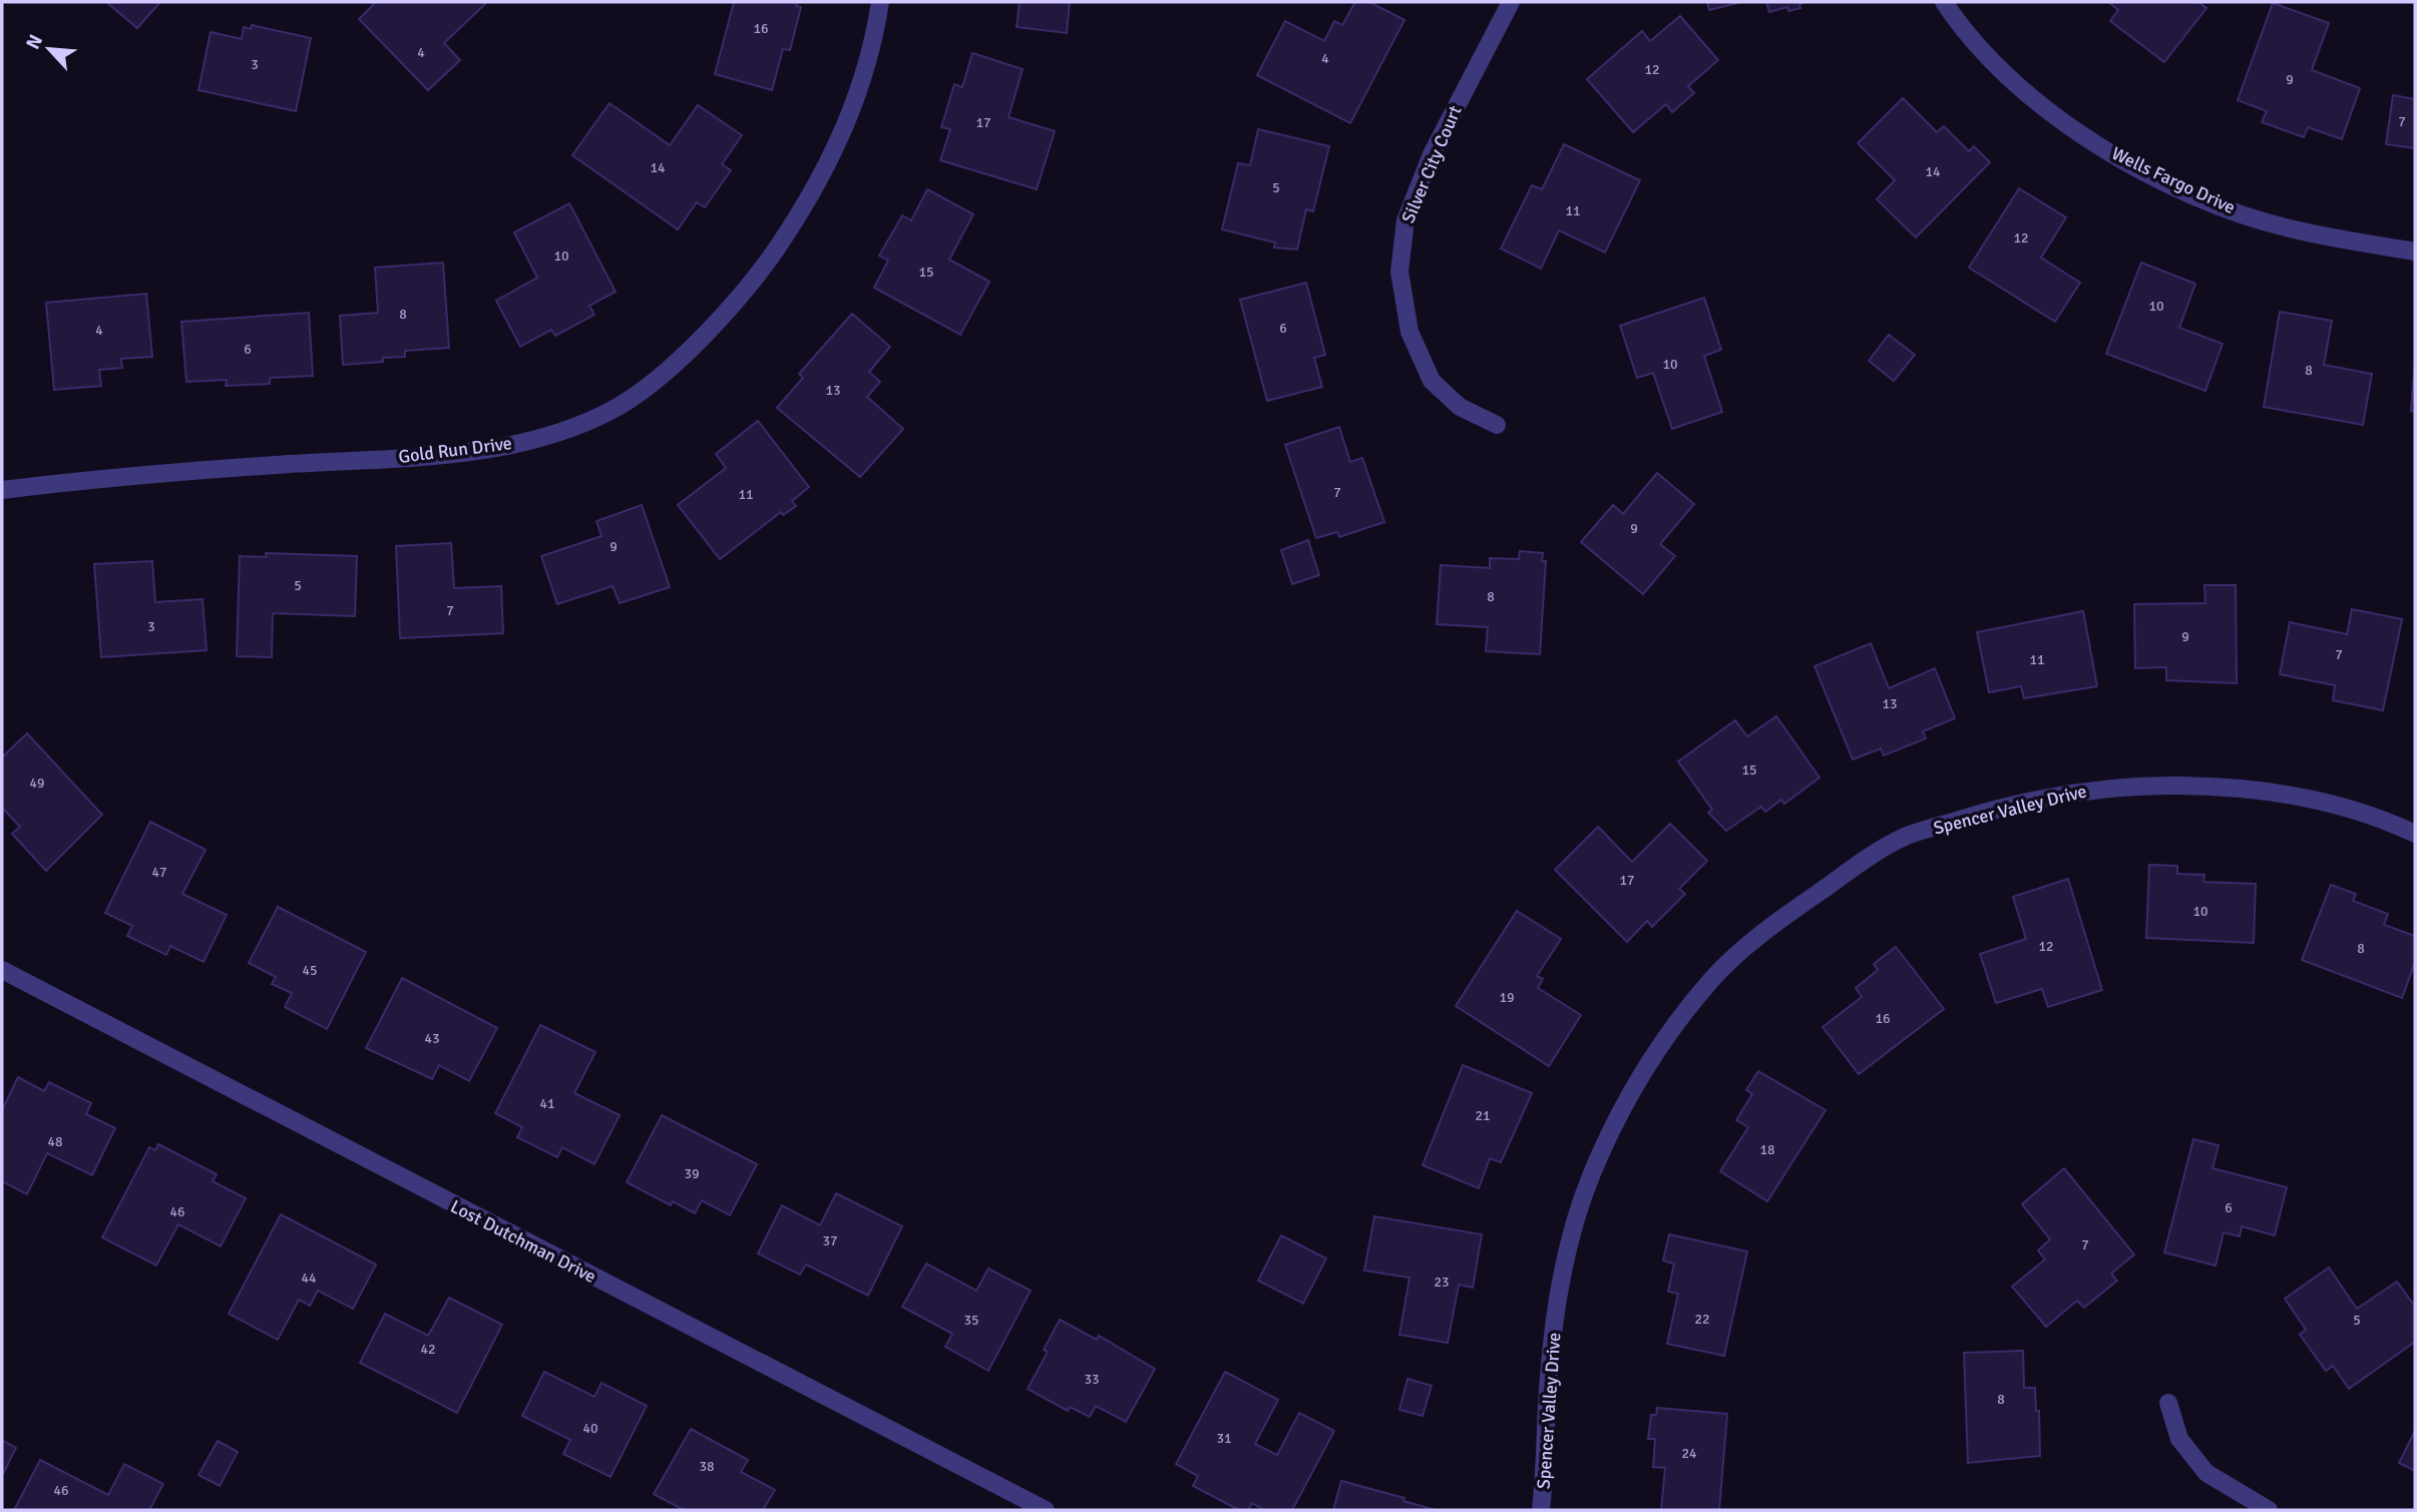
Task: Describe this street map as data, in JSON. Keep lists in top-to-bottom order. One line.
{"streets":{"street":["Silver City Court","Wells Fargo Drive","Gold Run Drive","Spencer Valley Drive","Lost Dutchman Drive"]},"house_numbers":["16","4","4","3","12","9","7","17","14","14","5","11","12","10","15","10","8","6","4","6","10","8","13","7","11","9","9","5","8","7","3","9","7","11","13","15","49","47","17","10","12","8","45","19","16","43","41","21","48","18","39","6","46","37","7","44","23","22","35","5","42","33","8","40","31","24","38","46"],"north":"top left"}
